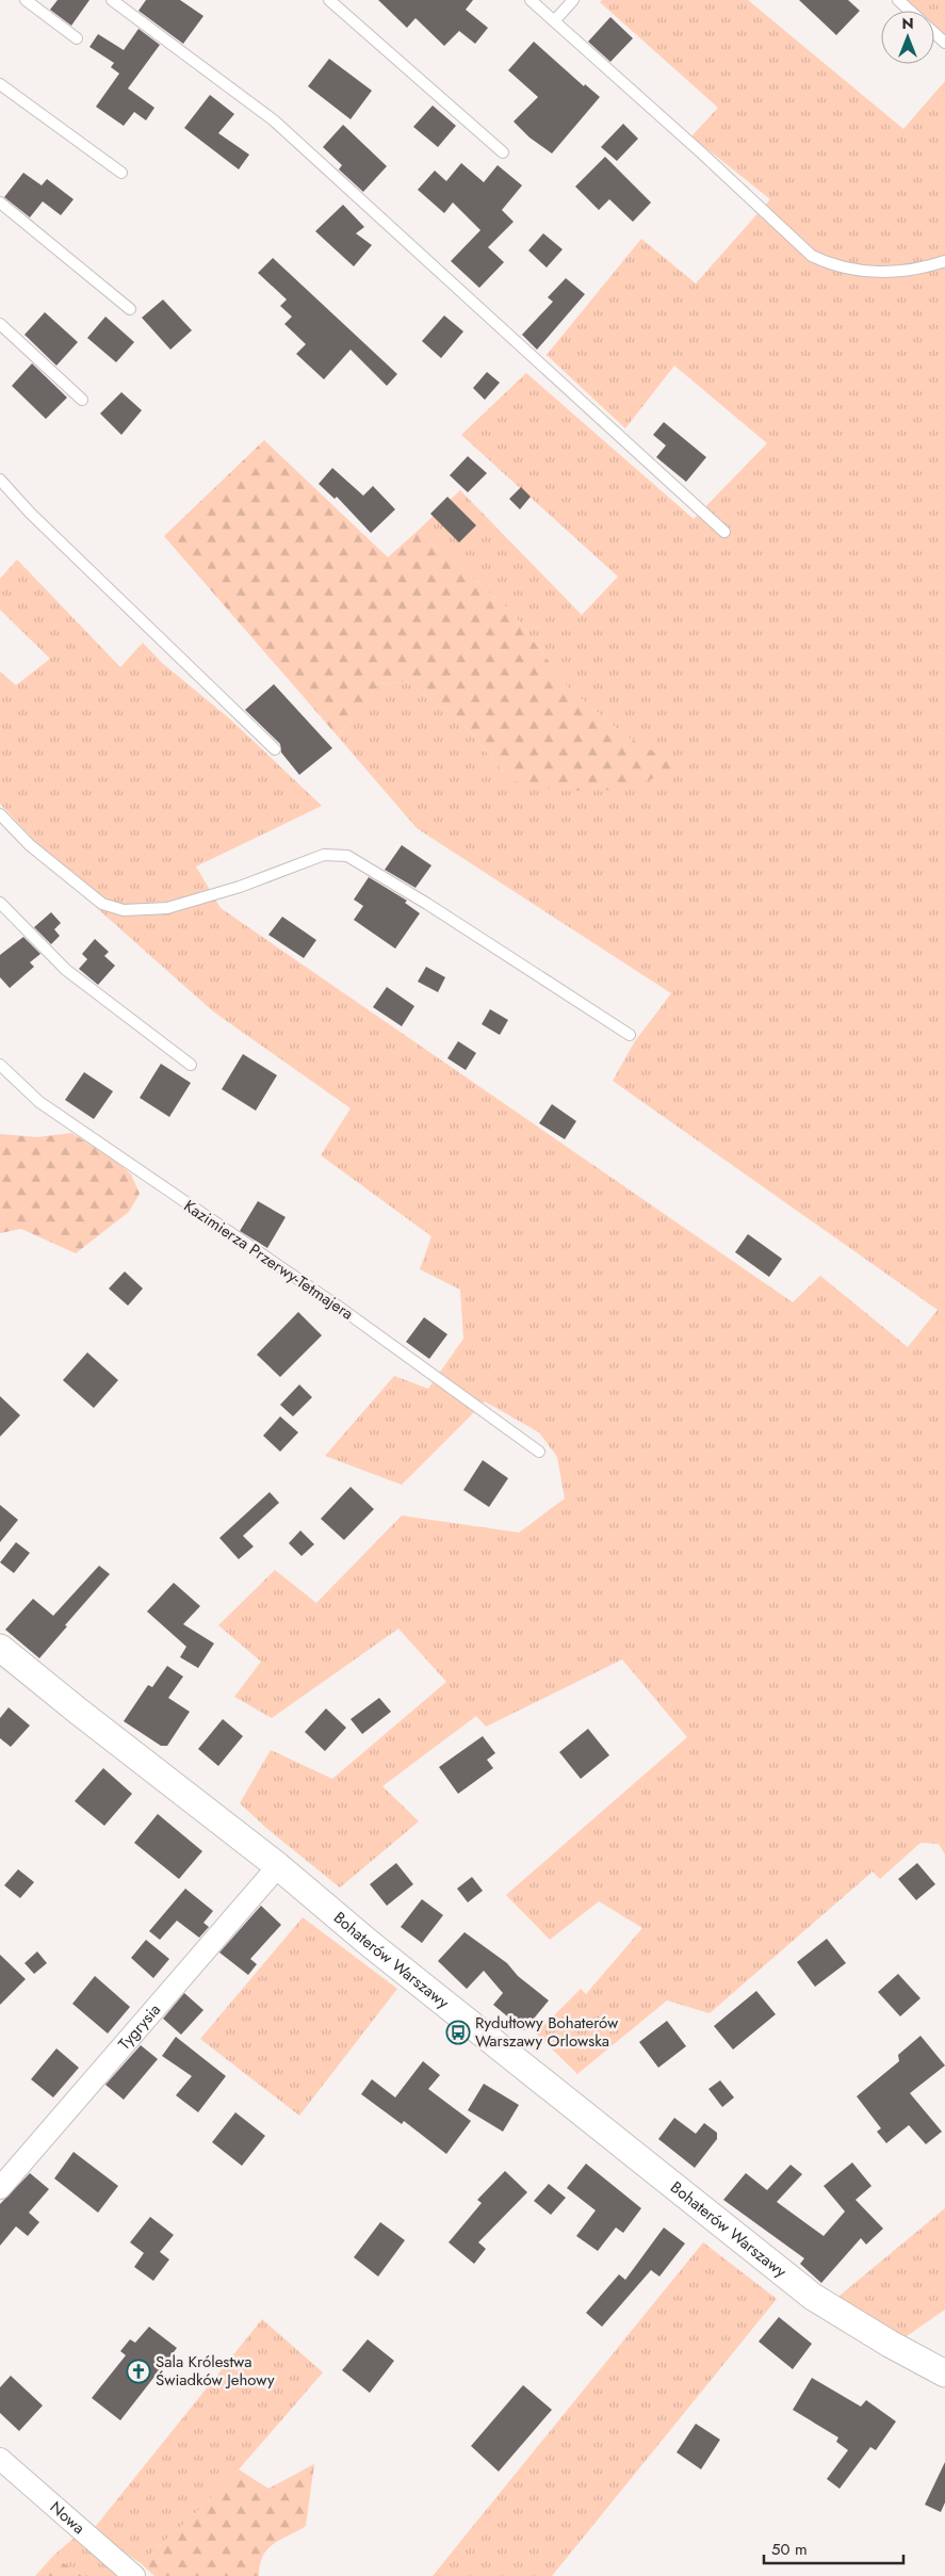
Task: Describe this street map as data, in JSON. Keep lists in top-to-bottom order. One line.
{"streets":{"street":["Bohaterów Warszawy","Tygrysia","Nowa"],"lane":["Kazimierza Przerwy-Tetmajera"]},"crossings":[["Bohaterów Warszawy","Tygrysia"]],"places":{"bus stop":["Rydułtowy Bohaterów Warszawy Orlowska"],"church":["Sala Królestwa Świadków Jehowy"]},"scale_bar":"50 m","north":"top"}
